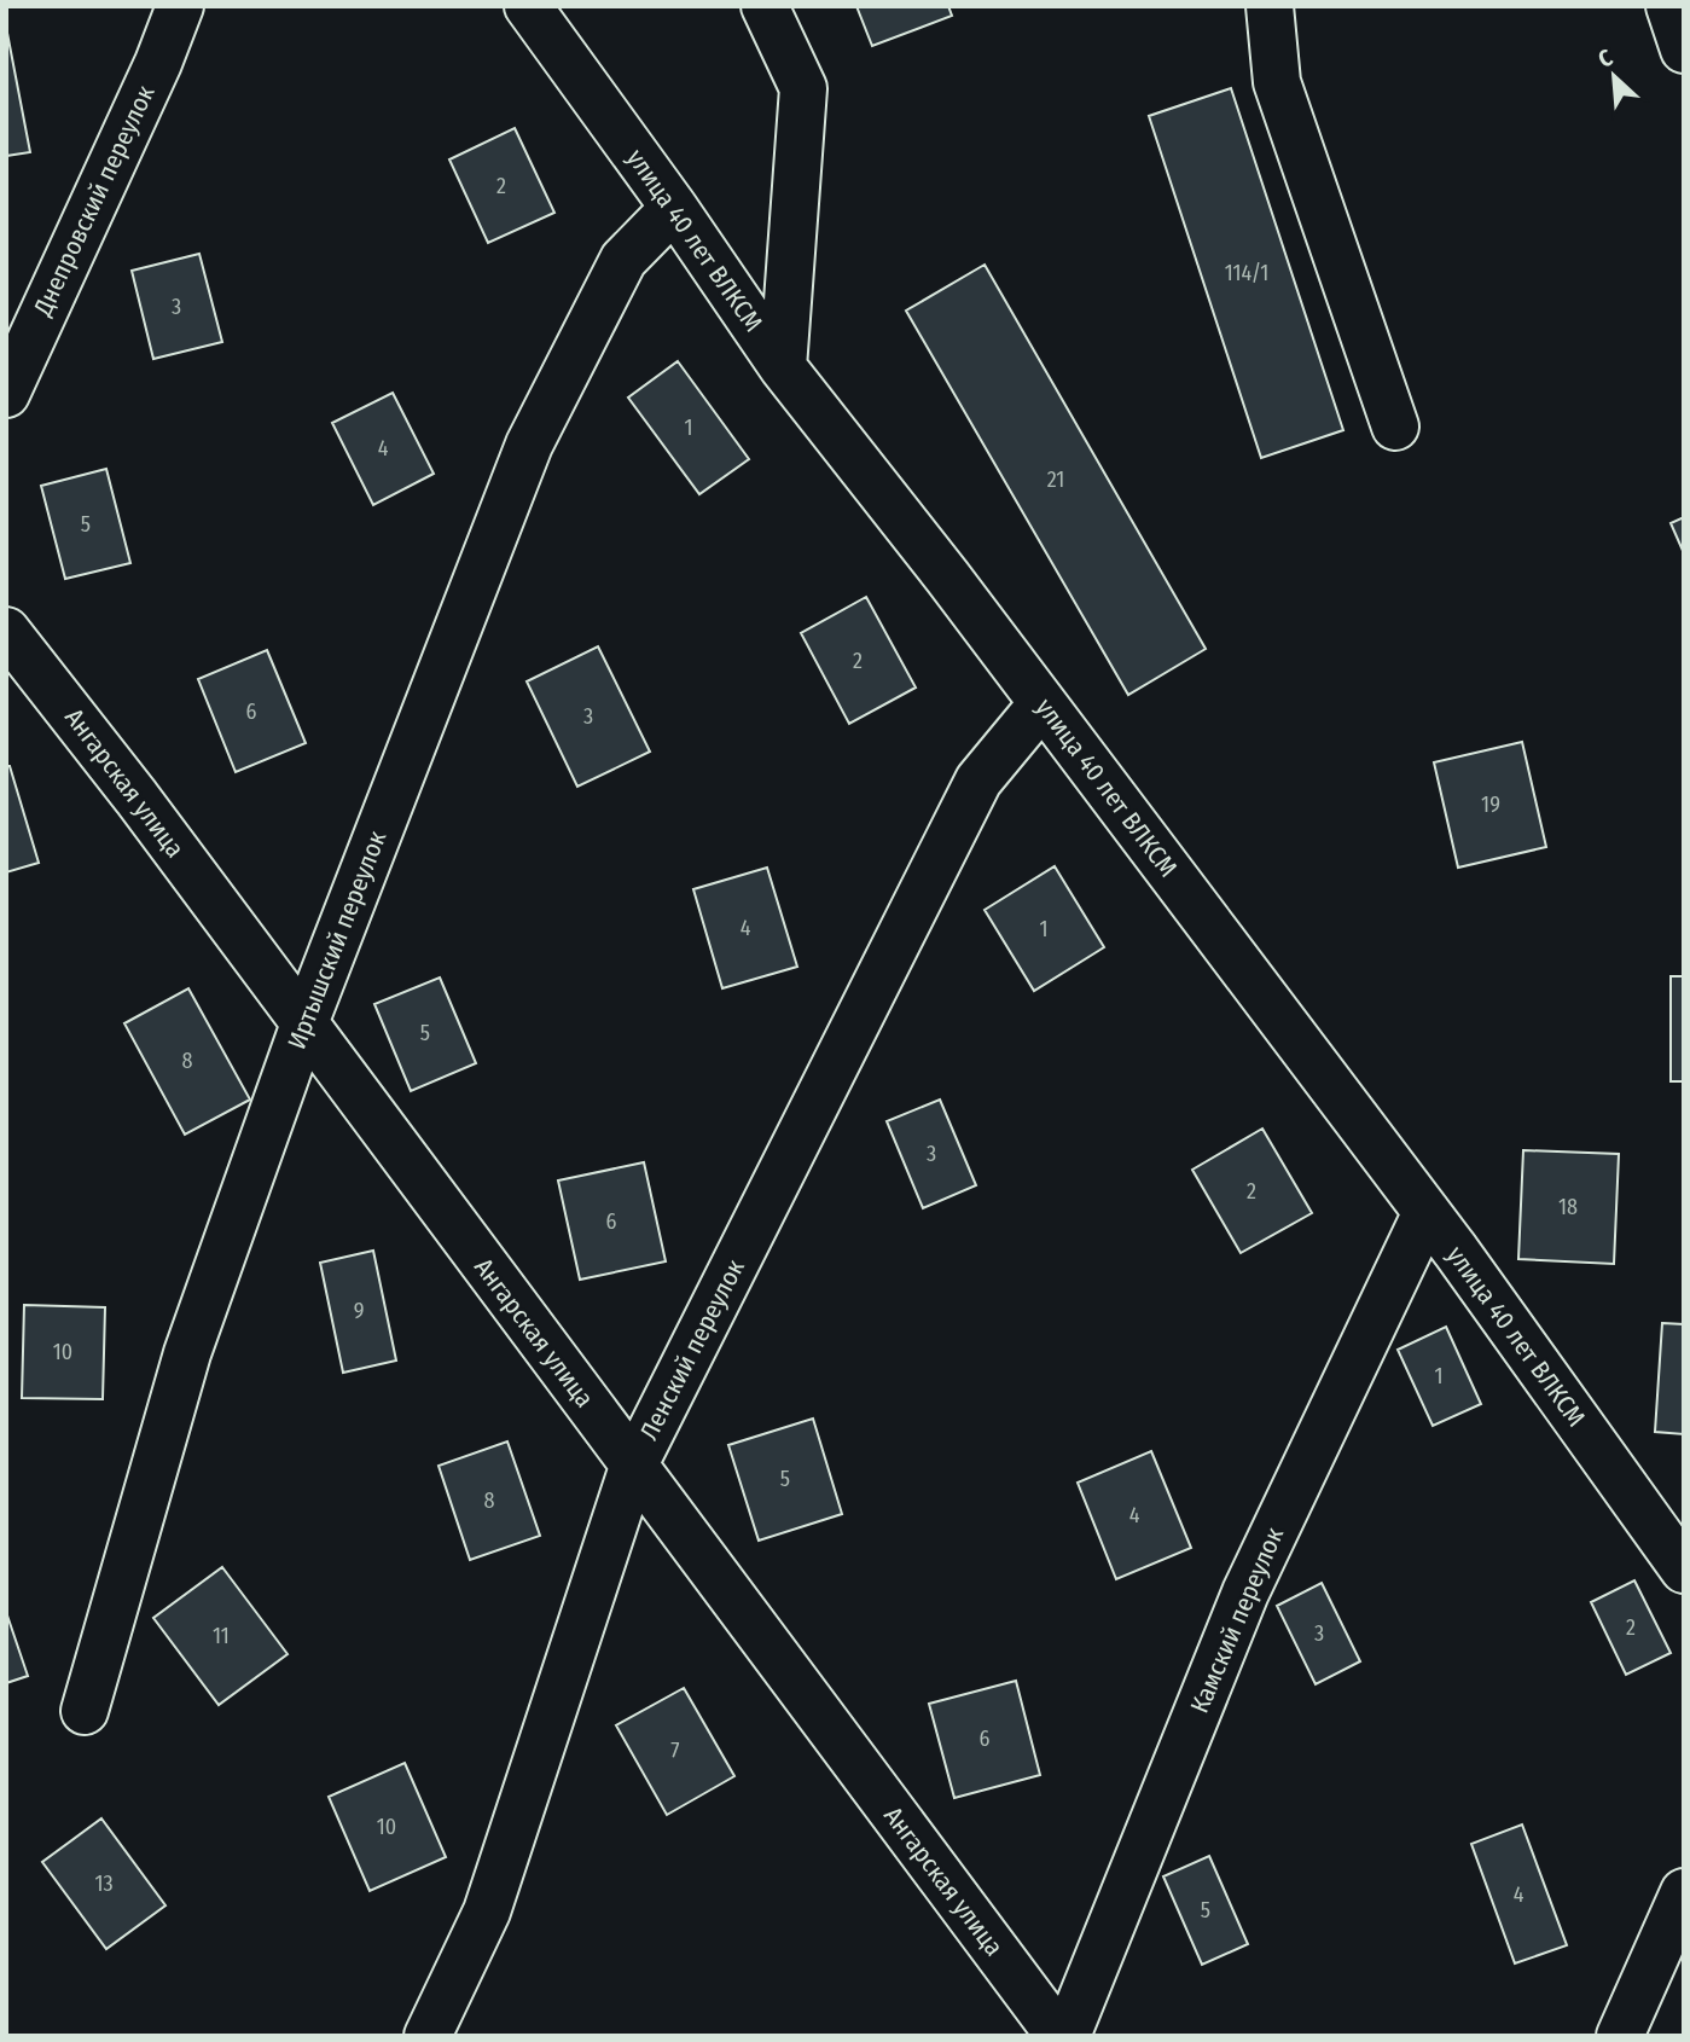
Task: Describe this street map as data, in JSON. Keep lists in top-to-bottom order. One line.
{"streets":{"street":["Днепровский переулок","улица 40 лет ВЛКСМ","Ангарская улица","Иртышский переулок","Ленский переулок","Камский переулок"]},"crossings":[["улица 40 лет ВЛКСМ","Иртышский переулок"],["улица 40 лет ВЛКСМ","Ленский переулок"],["улица 40 лет ВЛКСМ","Камский переулок"],["Ангарская улица","Иртышский переулок"],["Ангарская улица","Ленский переулок"]],"house_numbers":["2","114/1","3","1","4","21","5","2","6","3","19","4","1","5","8","3","2","18","6","9","10","1","5","8","4","2","3","11","6","7","10","13","4","5"],"north":"top left"}
